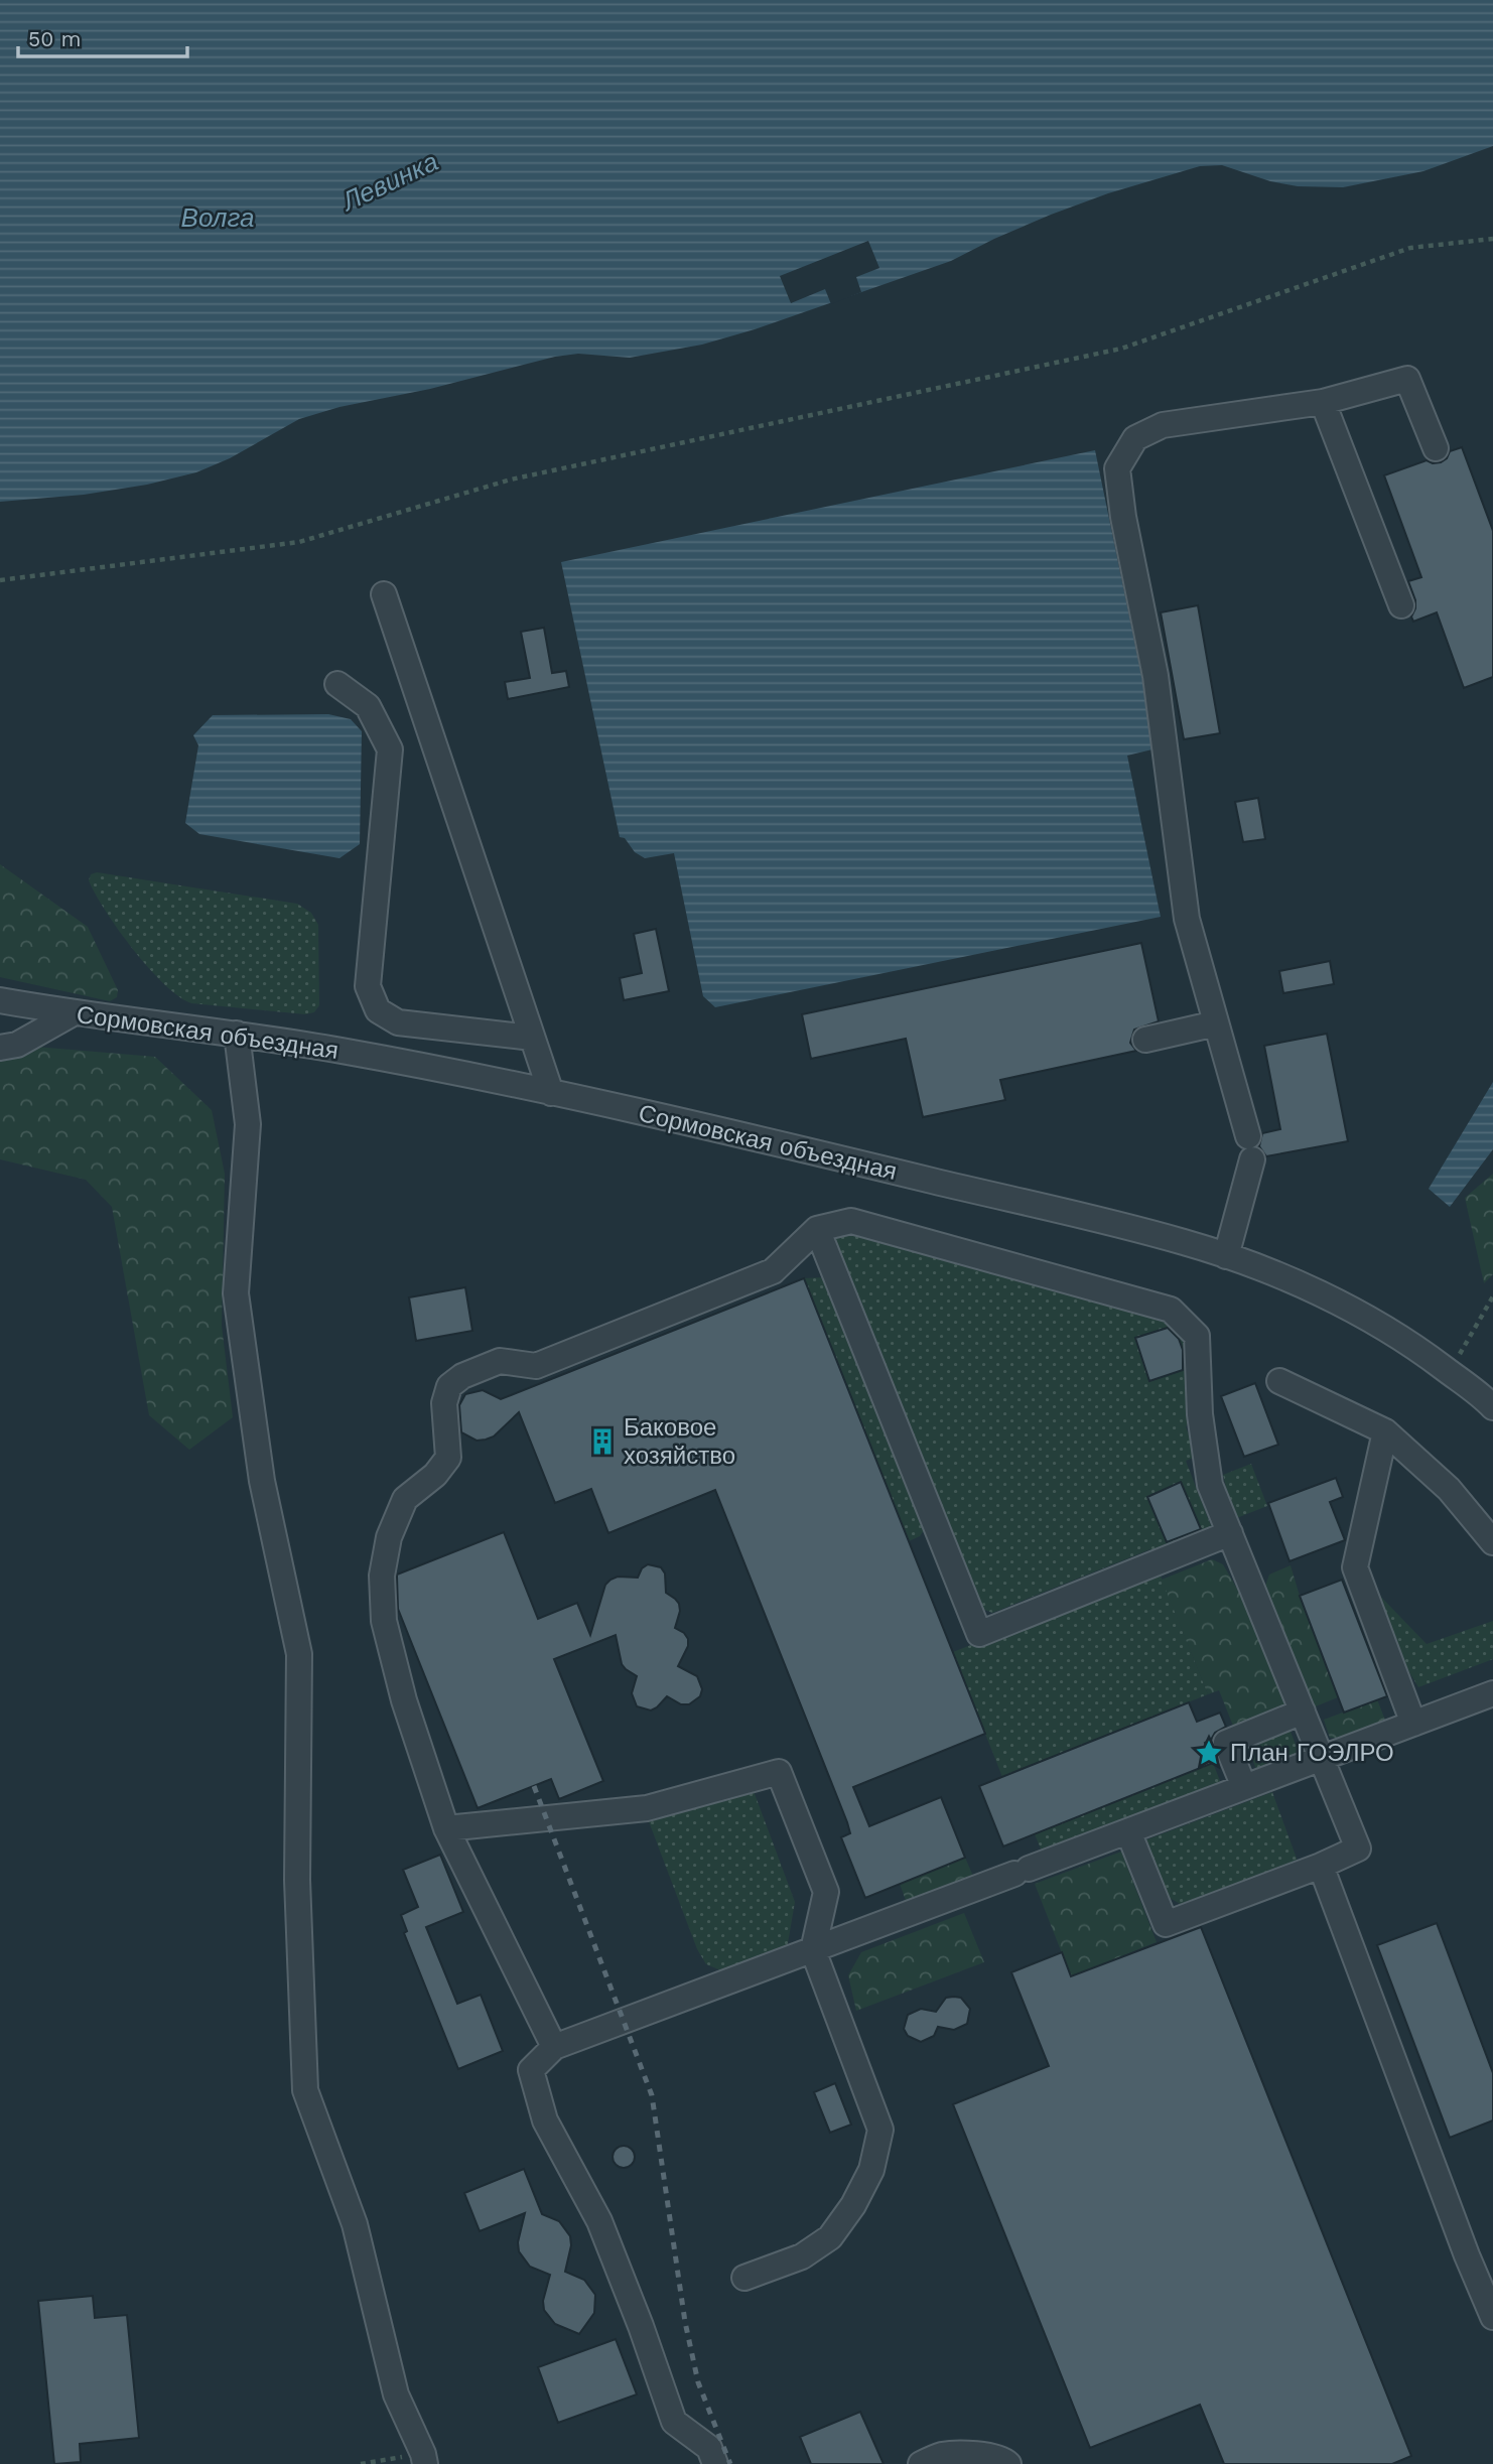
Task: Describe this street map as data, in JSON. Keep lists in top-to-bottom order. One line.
{"streets":{"street":["Сормовская объездная"]},"water":["Левинка","Волга"],"places":{"building":["Баковое хозяйство"],"place":["План ГОЭЛРО"]},"scale_bar":"50 m"}
